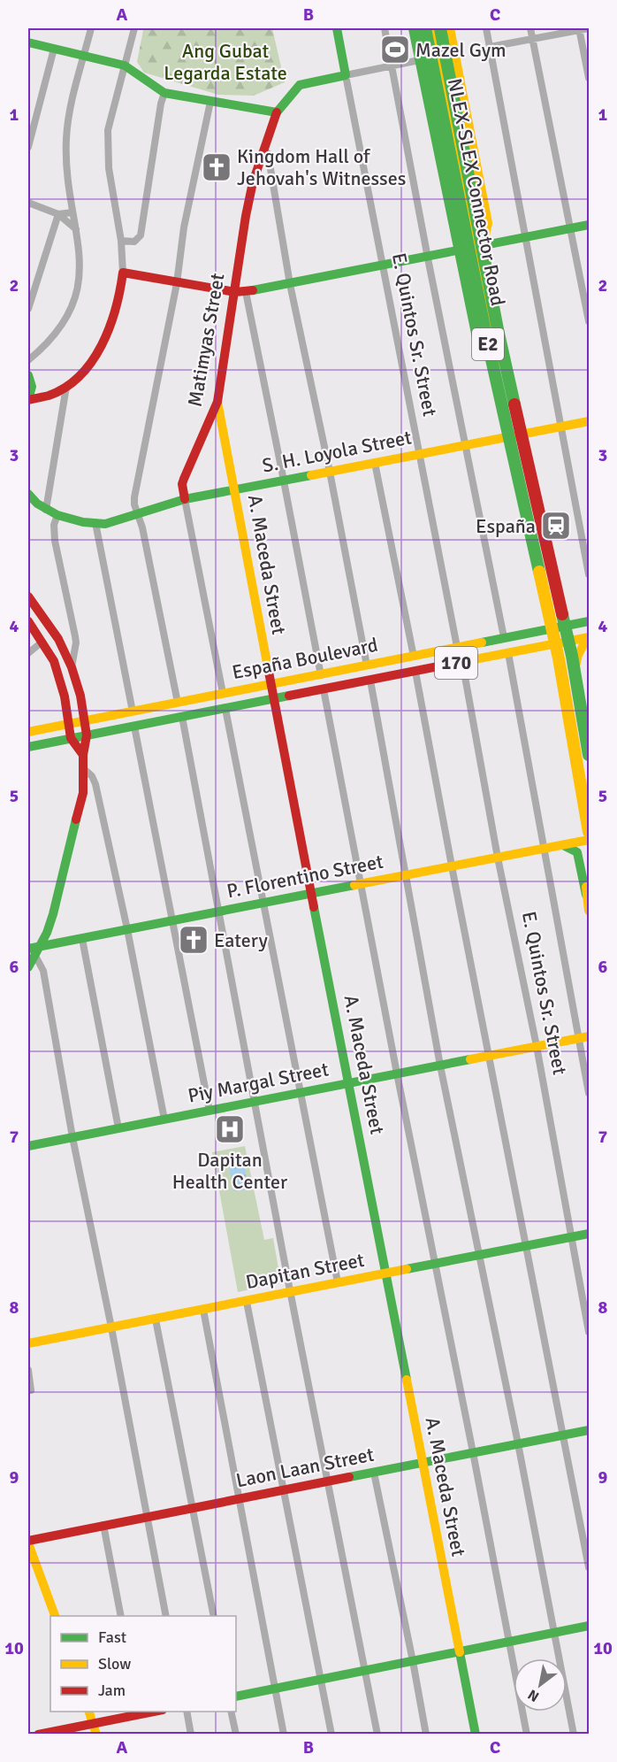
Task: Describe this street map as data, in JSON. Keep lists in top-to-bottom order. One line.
{"streets":{"main road":["NLEX-SLEX Connector Road","E. Quintos Sr. Street","Matimyas Street","E2","S. H. Loyola Street","A. Maceda Street","España Boulevard","170","P. Florentino Street","Piy Margal Street","Dapitan Street","Laon Laan Street"]},"crossings":[["E. Quintos Sr. Street","Matimyas Street"],["E. Quintos Sr. Street","S. H. Loyola Street"],["E. Quintos Sr. Street","España Boulevard"],["E. Quintos Sr. Street","P. Florentino Street"],["E. Quintos Sr. Street","Piy Margal Street"],["E. Quintos Sr. Street","Dapitan Street"],["Matimyas Street","S. H. Loyola Street"],["Matimyas Street","A. Maceda Street"],["S. H. Loyola Street","A. Maceda Street"],["A. Maceda Street","España Boulevard"],["A. Maceda Street","P. Florentino Street"],["A. Maceda Street","Piy Margal Street"],["A. Maceda Street","Dapitan Street"],["A. Maceda Street","Laon Laan Street"]],"parks":["Ang Gubat Legarda Estate"],"places":{"sports":["Mazel Gym"],"church":["Kingdom Hall of Jehovah's Witnesses","Eatery"],"station":["España"],"hospital":["Dapitan Health Center"]},"legend":["Fast","Slow","Jam"],"north":"bottom left","grid":{"columns":["A","B","C"],"rows":["1","2","3","4","5","6","7","8","9","10"]}}
